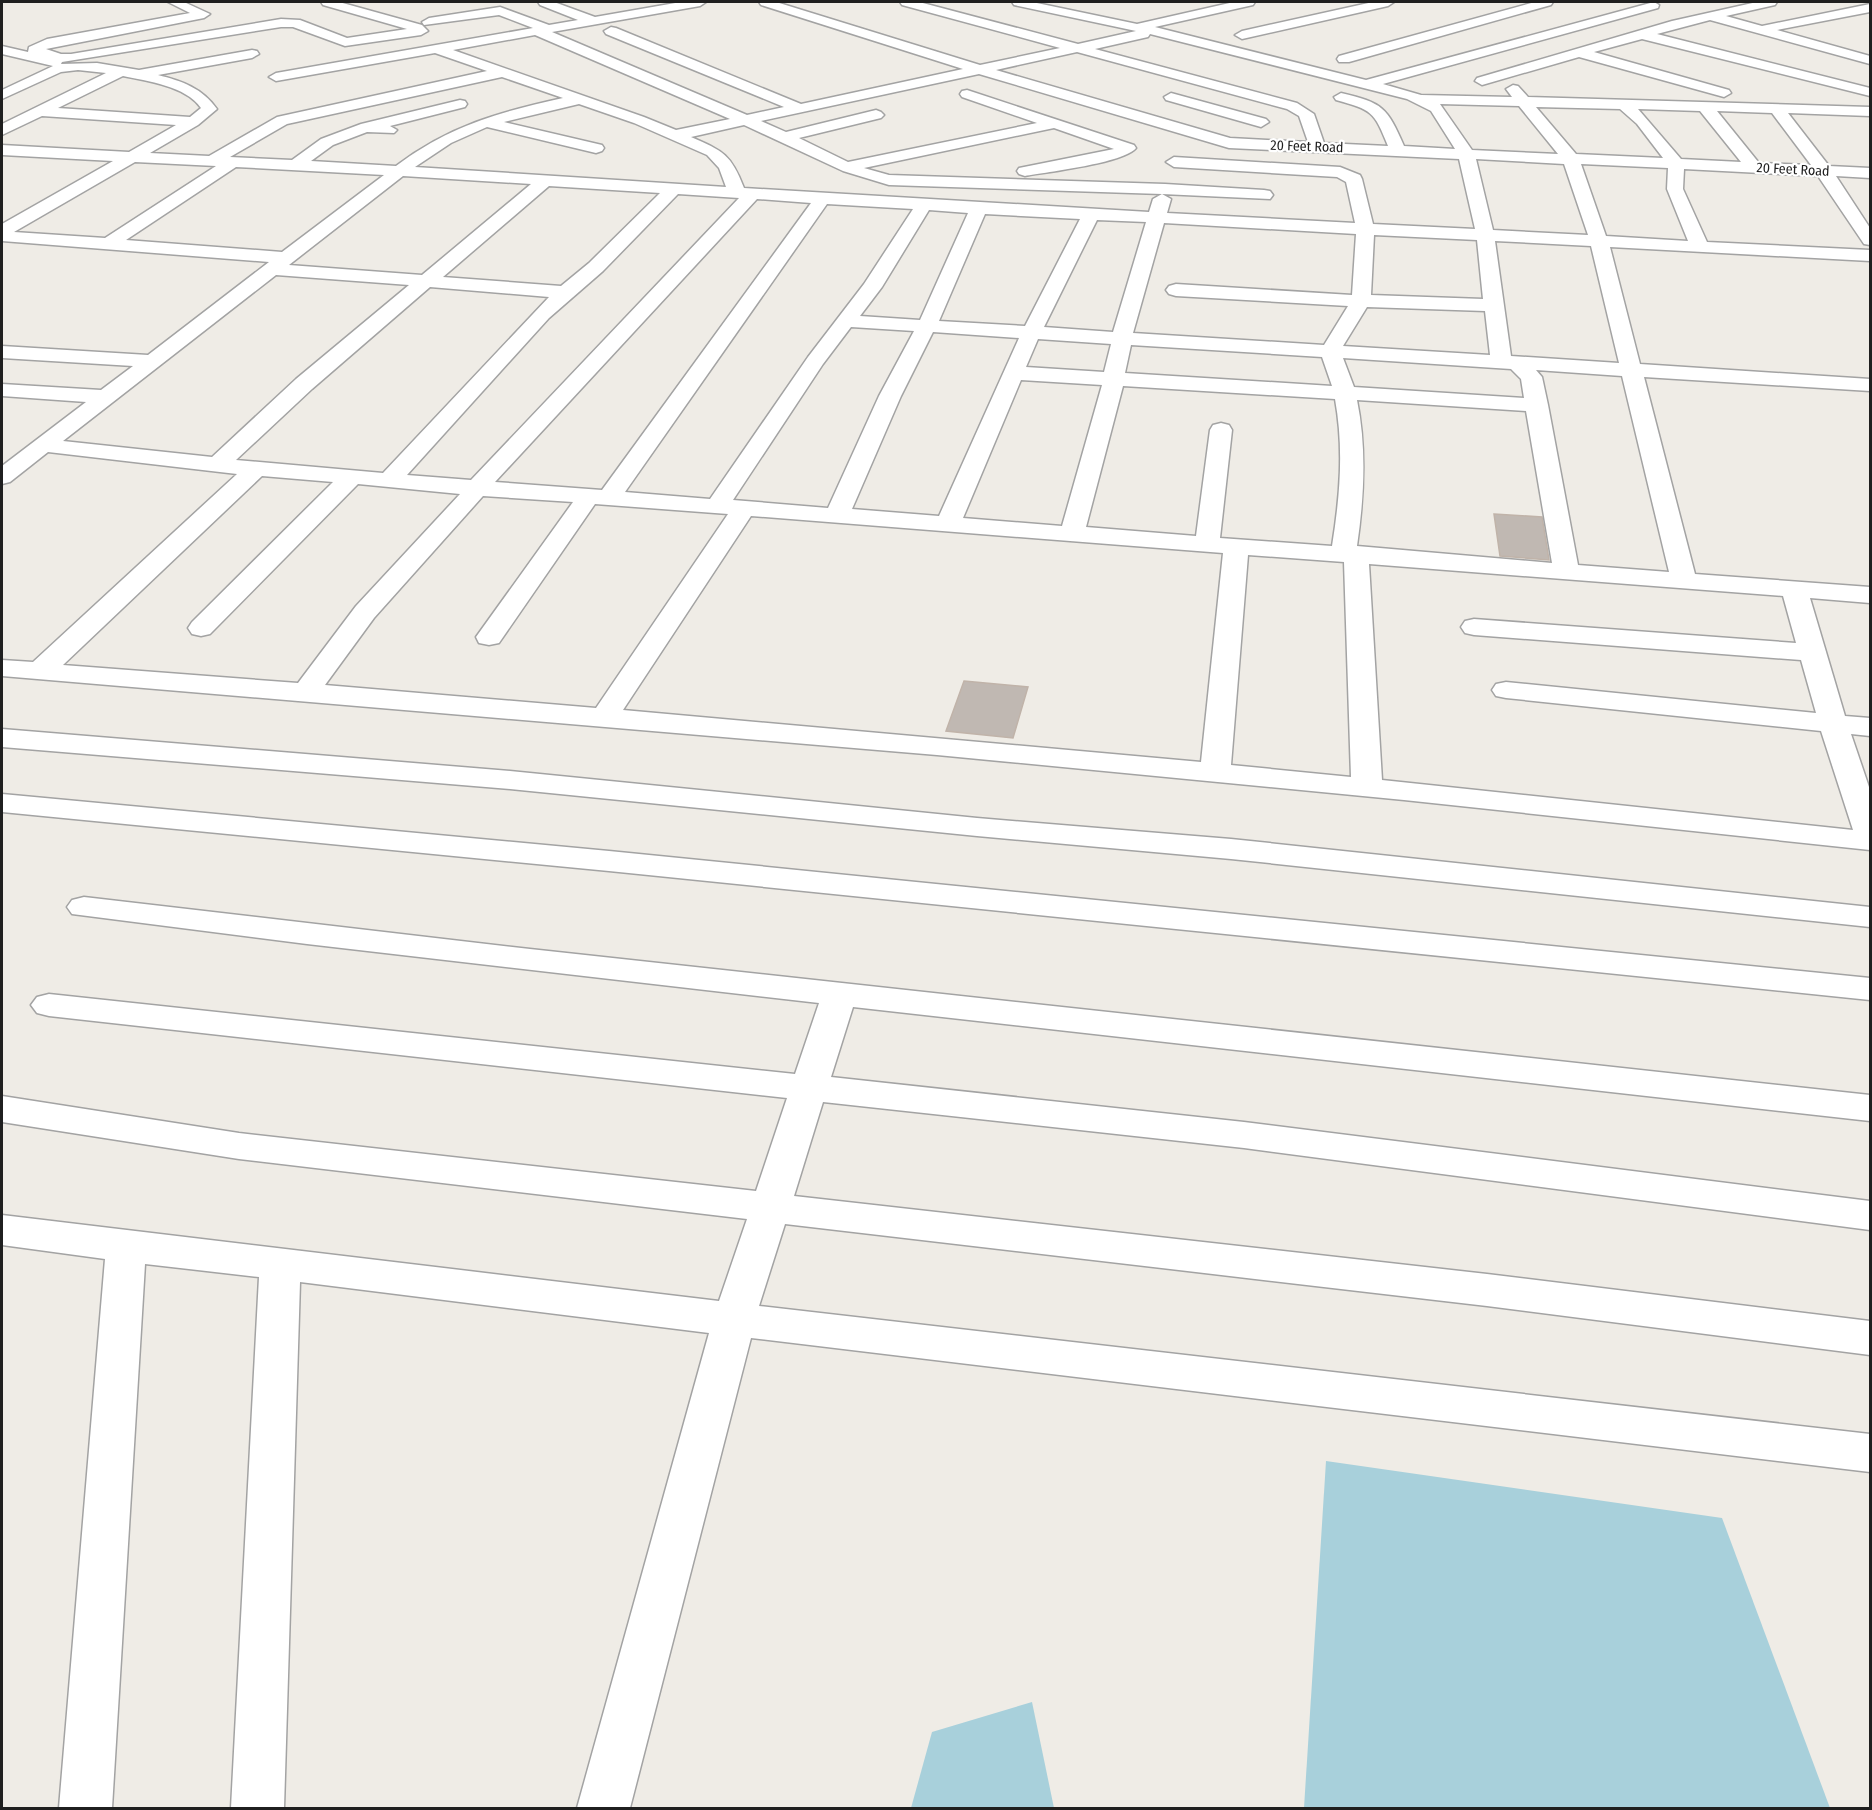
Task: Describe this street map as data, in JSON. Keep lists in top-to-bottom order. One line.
{"streets":{"street":["20 Feet Road"]}}
